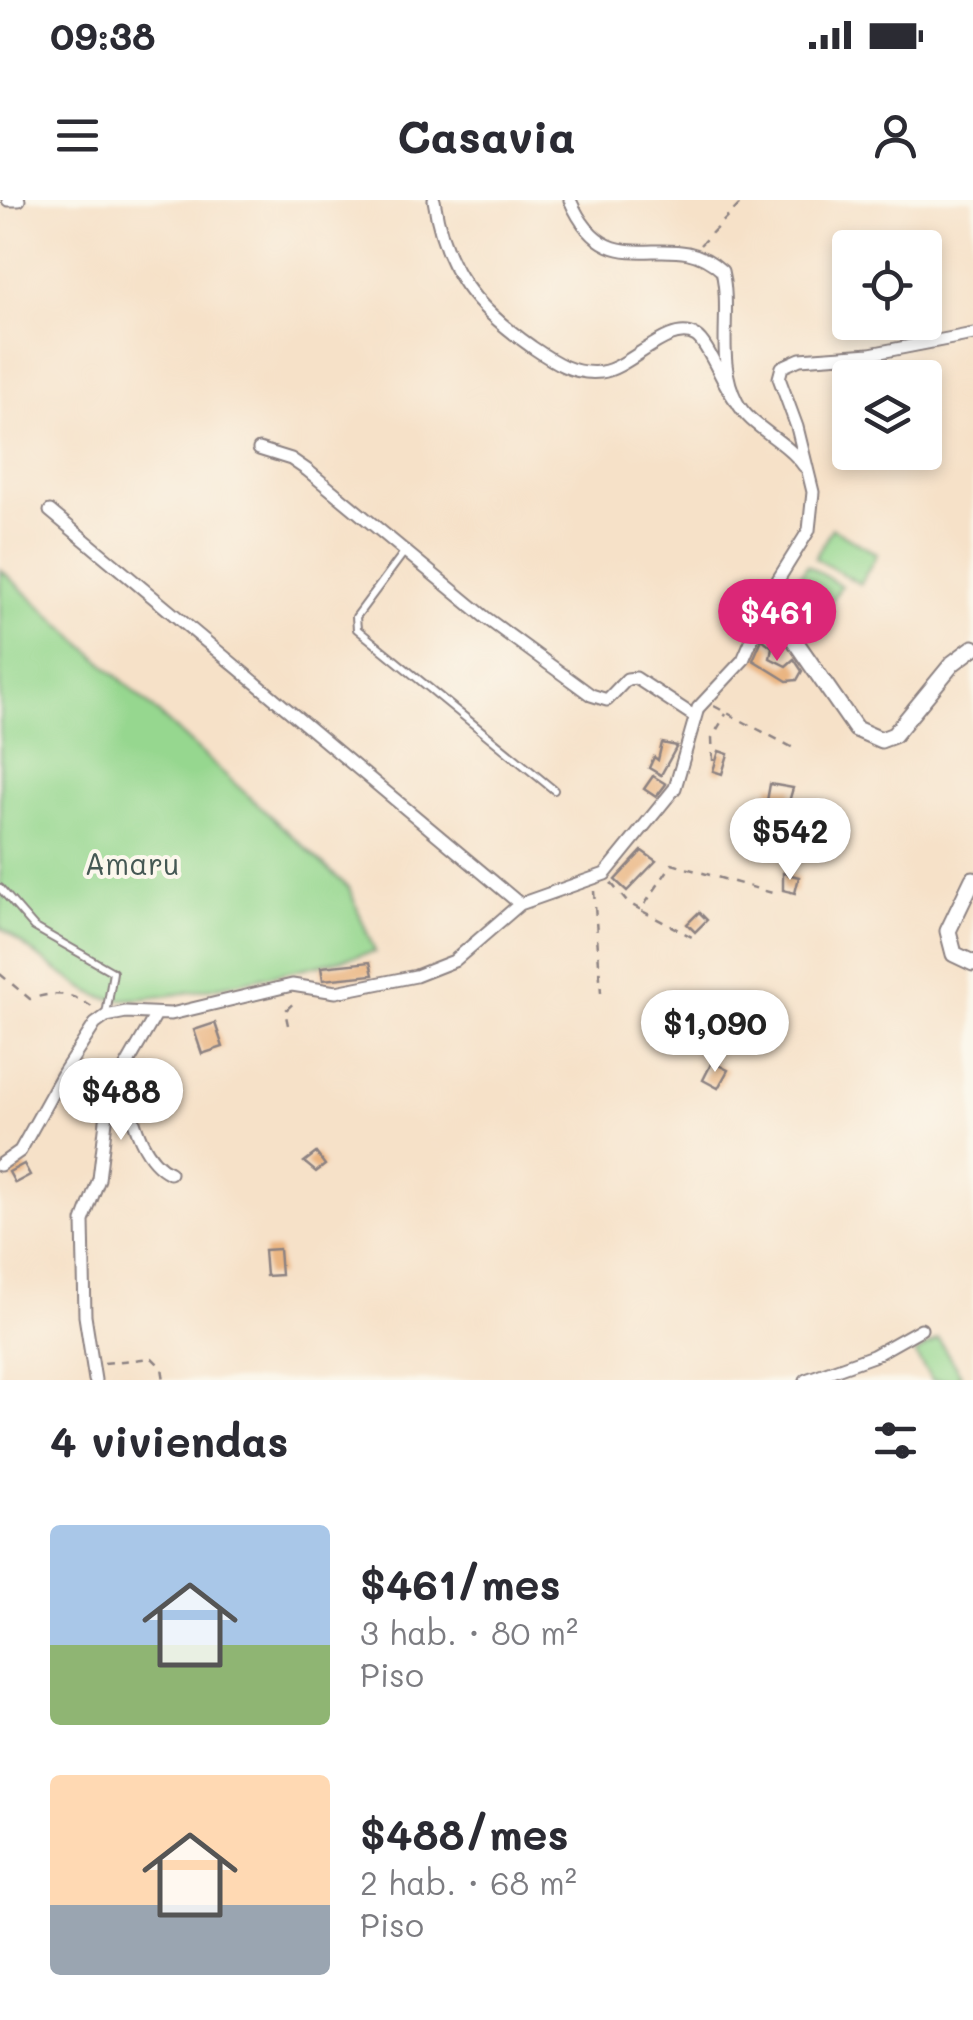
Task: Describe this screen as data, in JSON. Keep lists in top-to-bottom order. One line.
{"parks":["Amaru"],"page":{"status":"09:38","header":"Casavia","price":["$461","$542","$1,090","$488"],"heading":"4 viviendas","list":[{"name":"$461/mes","note":"3 hab. · 80 m² · Piso"},{"name":"$488/mes","note":"2 hab. · 68 m² · Piso"}]}}
